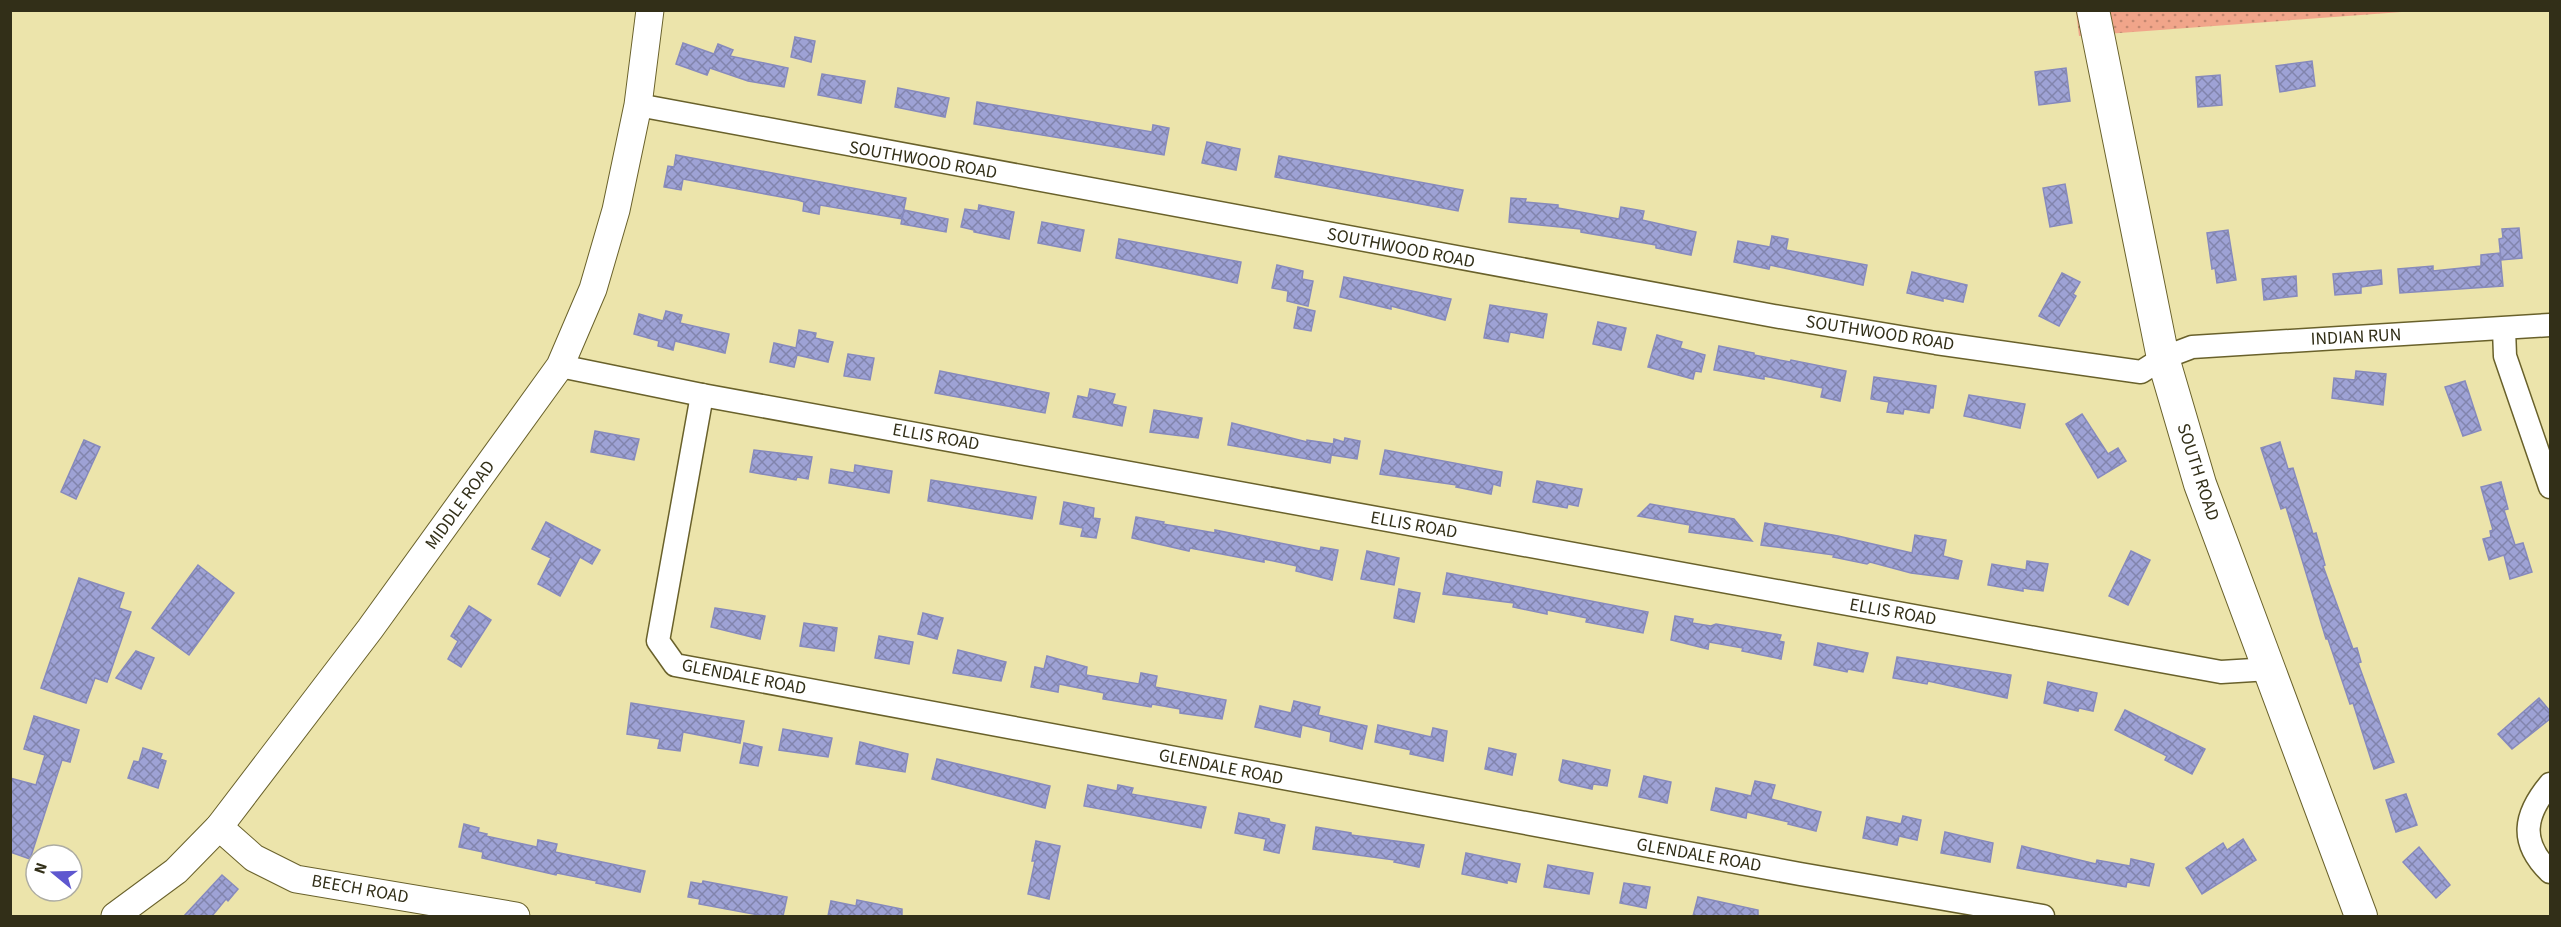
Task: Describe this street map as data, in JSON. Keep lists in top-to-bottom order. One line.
{"streets":{"main road":["SOUTH ROAD"],"street":["SOUTHWOOD ROAD","INDIAN RUN","ELLIS ROAD","MIDDLE ROAD","GLENDALE ROAD","BEECH ROAD"]},"crossings":[["SOUTHWOOD ROAD","INDIAN RUN"],["SOUTHWOOD ROAD","SOUTH ROAD"],["SOUTHWOOD ROAD","MIDDLE ROAD"],["INDIAN RUN","SOUTH ROAD"],["ELLIS ROAD","SOUTH ROAD"],["ELLIS ROAD","MIDDLE ROAD"],["ELLIS ROAD","GLENDALE ROAD"],["MIDDLE ROAD","BEECH ROAD"]],"north":"left"}
